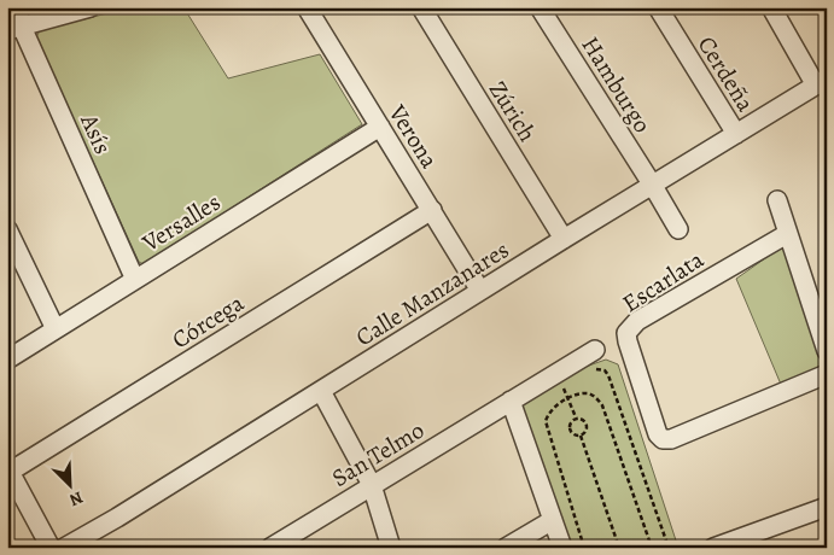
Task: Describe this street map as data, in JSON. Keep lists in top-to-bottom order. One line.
{"streets":{"street":["Cerdeña","Hamburgo","Zúrich","Asís","Verona","Versalles","Escarlata","Calle Manzanares","Córcega","San Telmo"]},"crossings":[["Cerdeña","Calle Manzanares"],["Hamburgo","Calle Manzanares"],["Zúrich","Calle Manzanares"],["Asís","Versalles"],["Verona","Versalles"],["Verona","Calle Manzanares"],["Verona","Córcega"]],"north":"bottom right"}
